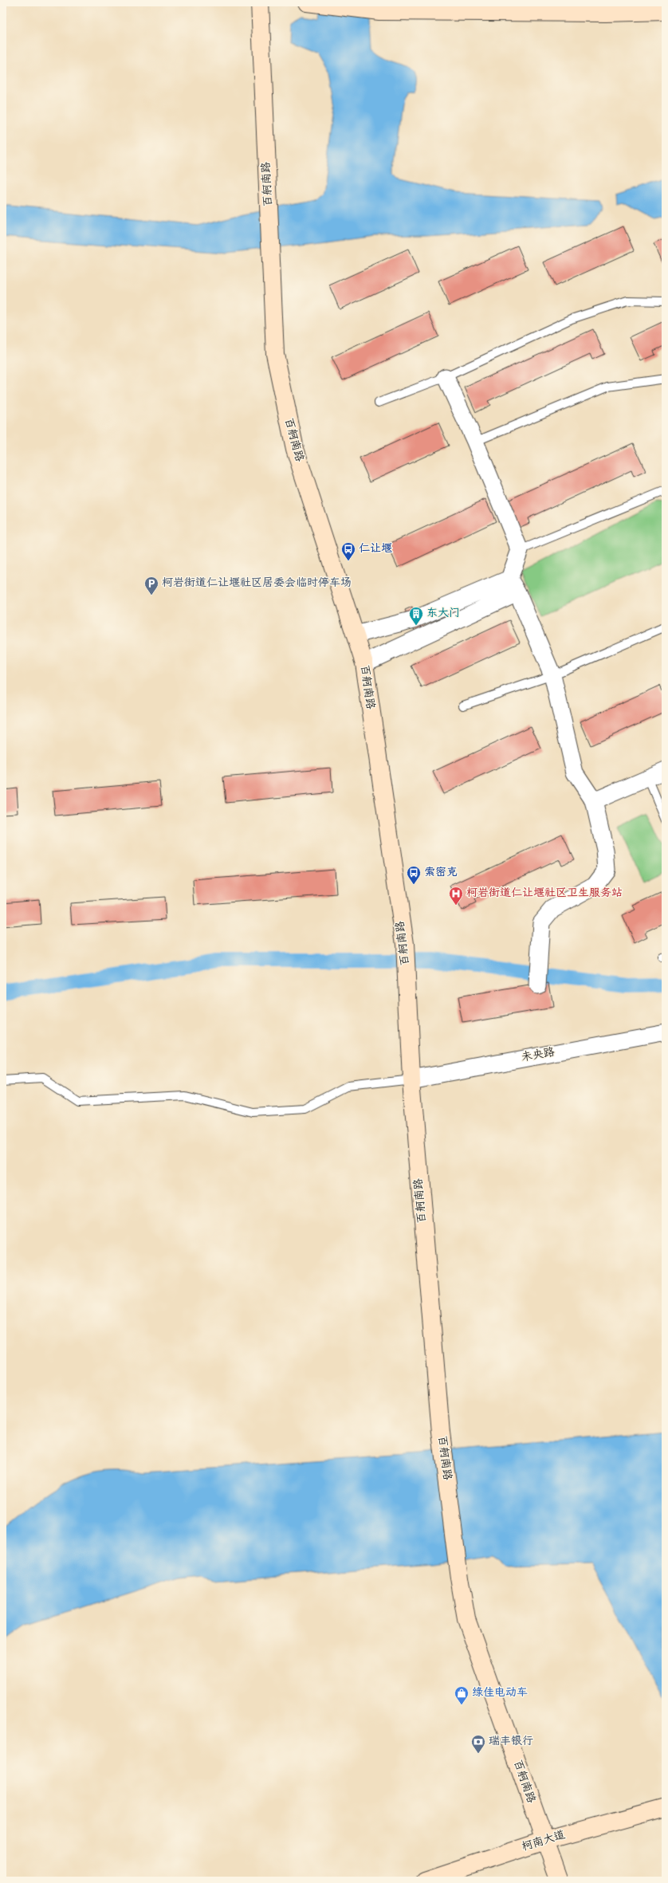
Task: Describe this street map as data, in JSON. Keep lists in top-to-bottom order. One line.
{"streets":{"street":["百舸南路","未央路","柯南大道"]},"crossings":[["百舸南路","未央路"],["百舸南路","柯南大道"]],"places":{"bus stop":["仁让堰","索密克"],"parking":["柯岩街道仁让堰社区居委会临时停车场"],"building":["东大门"],"hospital":["柯岩街道仁让堰社区卫生服务站"],"shop":["绿佳电动车"],"bank":["瑞丰银行"]}}
